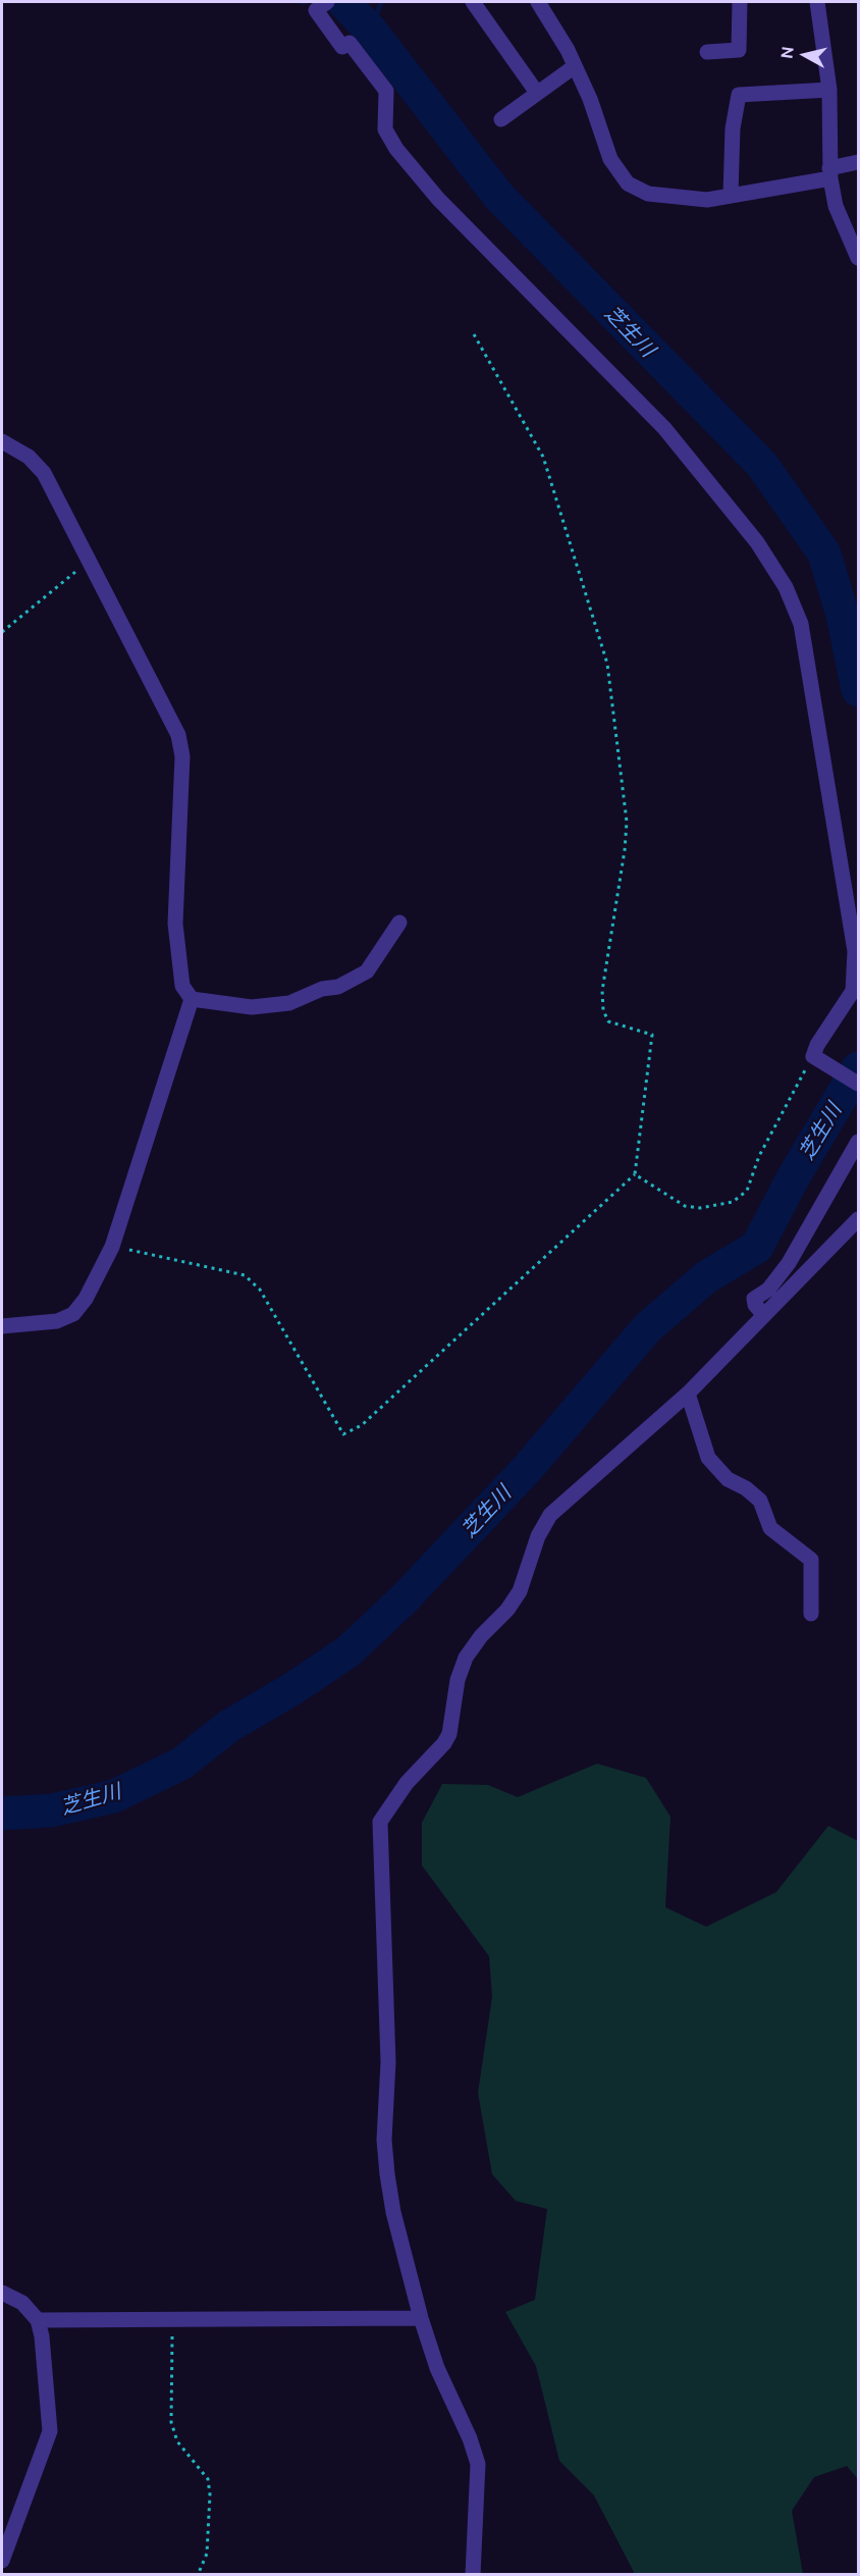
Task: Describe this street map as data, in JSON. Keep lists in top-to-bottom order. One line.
{"water":["芝生川"],"north":"left"}
